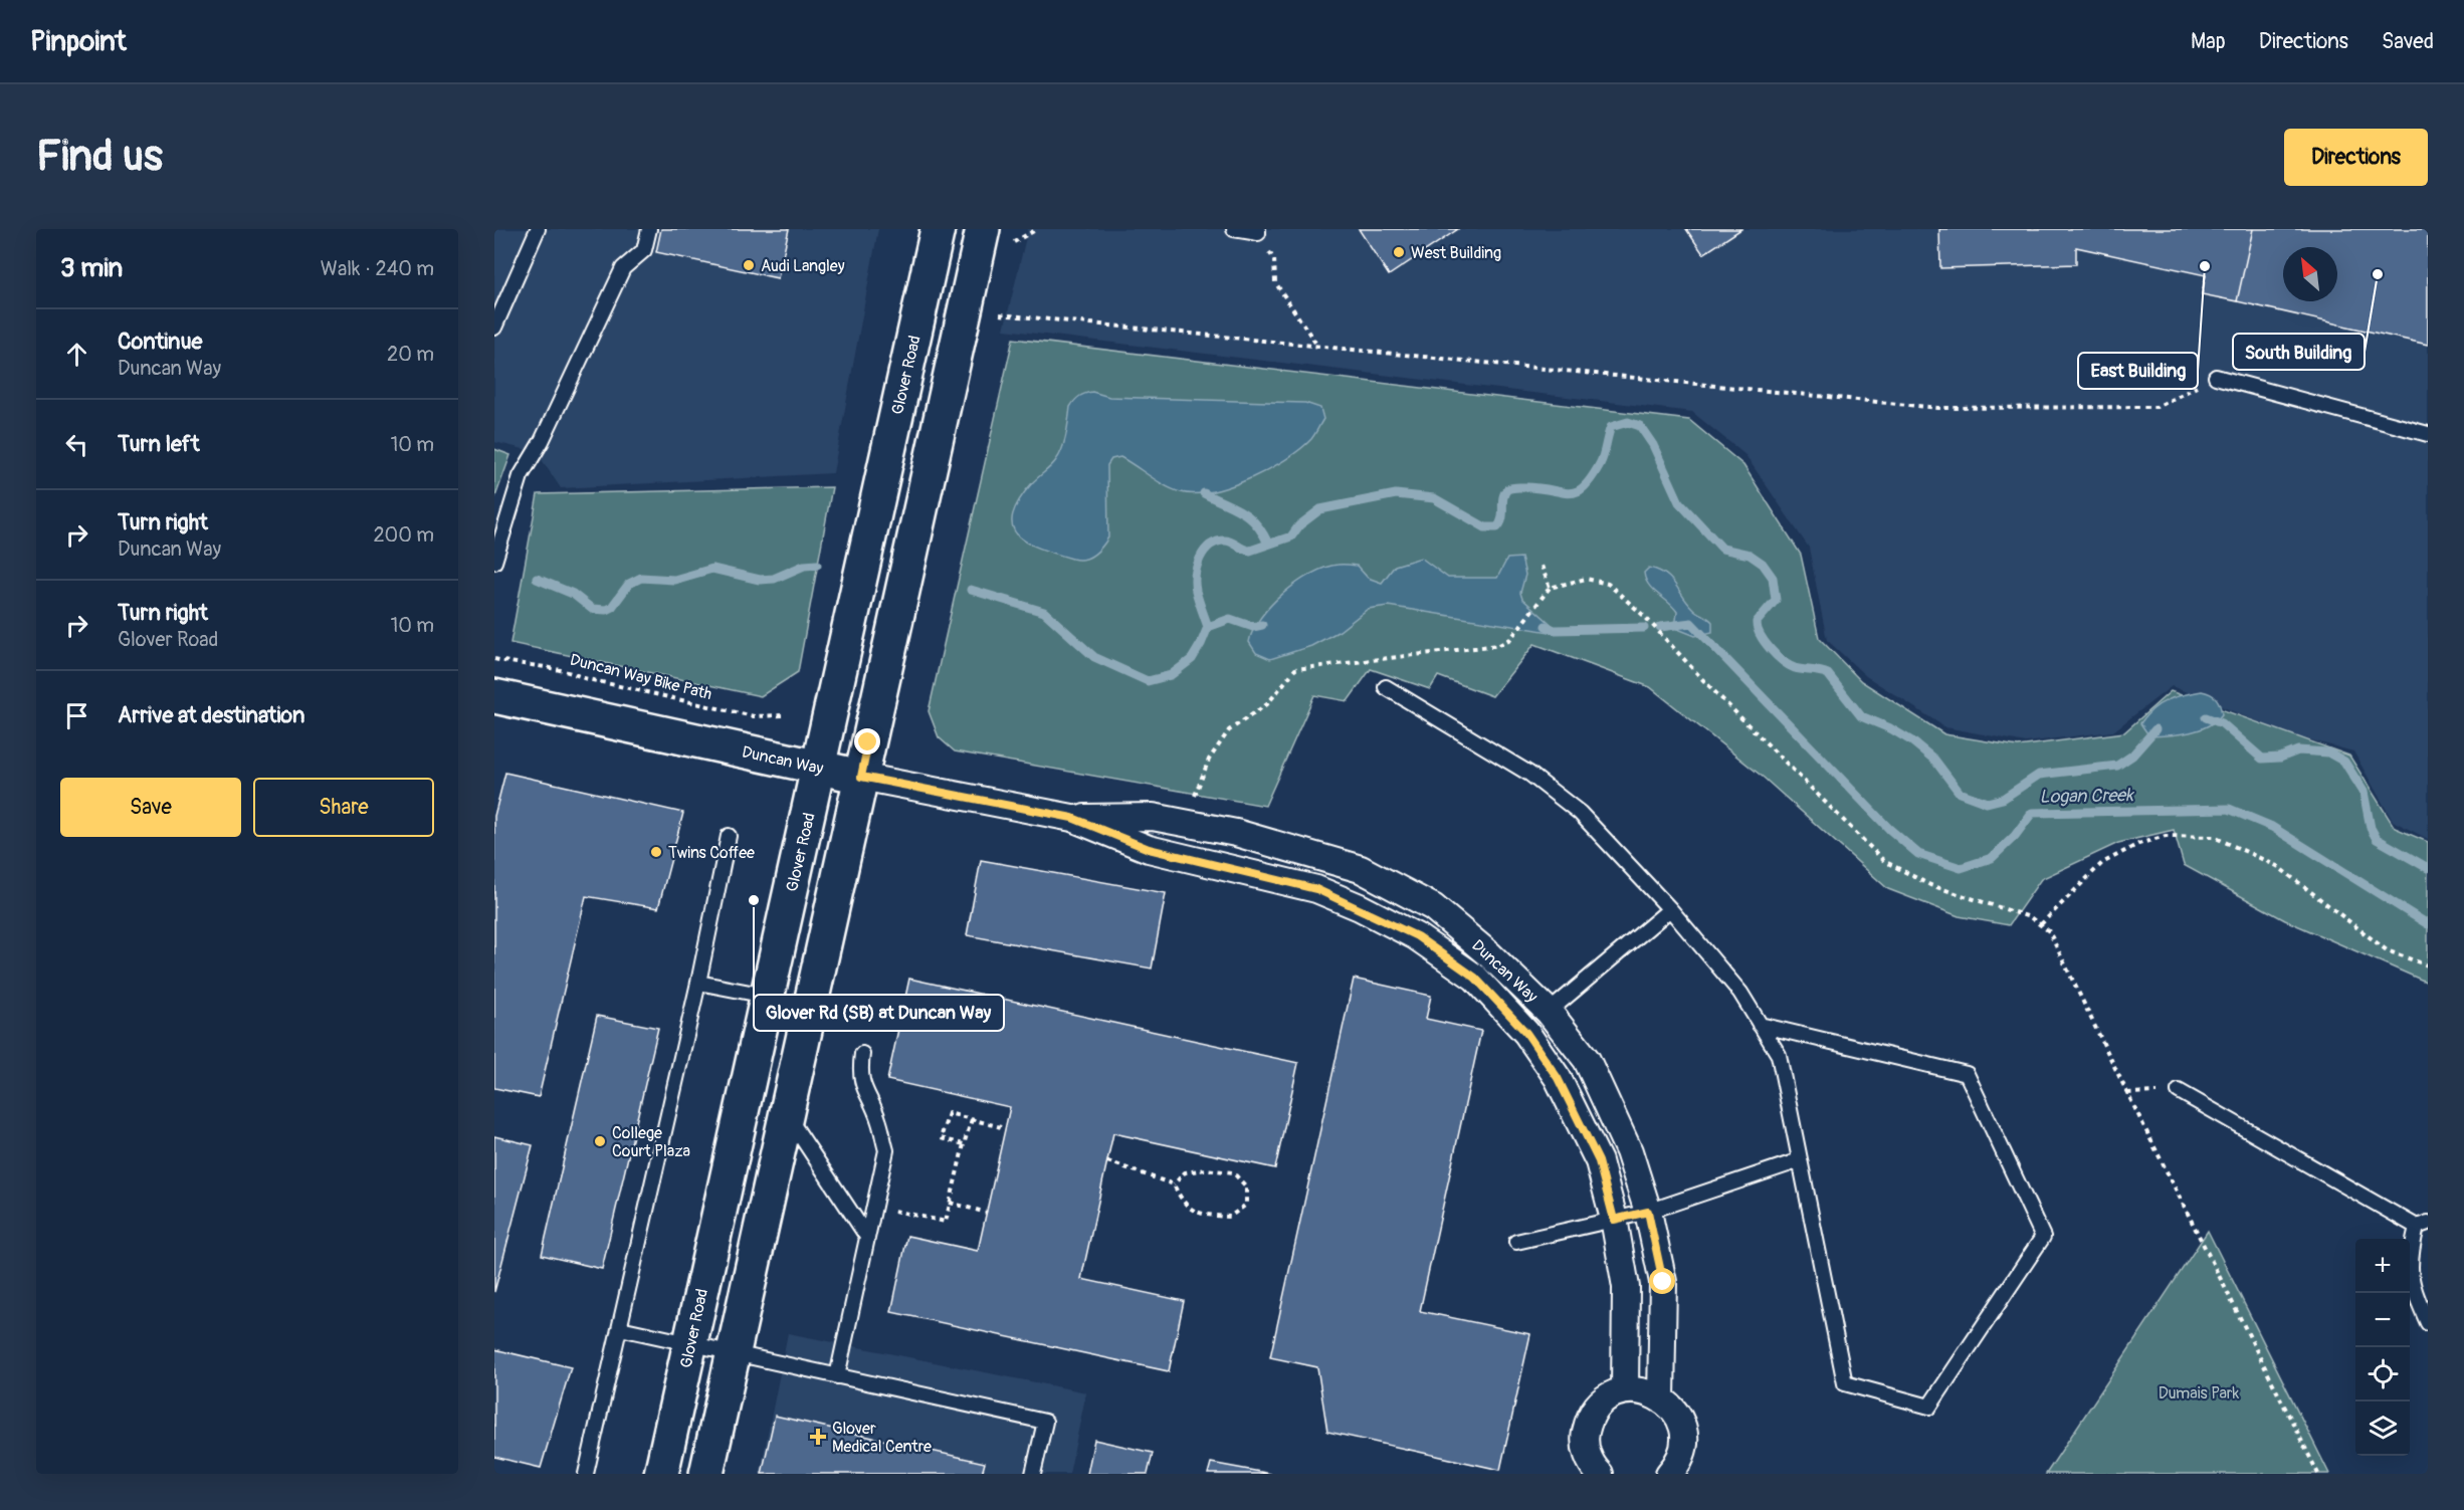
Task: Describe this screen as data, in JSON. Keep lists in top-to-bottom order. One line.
{"streets":{"main road":["Glover Road","Duncan Way"],"path":["Duncan Way Bike Path"]},"crossings":[["Glover Road","Duncan Way"]],"water":["Logan Creek"],"parks":["Dumais Park"],"places":{"other":["West Building","Audi Langley","East Building","South Building","Twins Coffee","Glover Rd (SB) at Duncan Way","College Court Plaza"],"health":["Glover Medical Centre"]},"north":"top left","page":{"header":"Pinpoint","nav":["Map","Directions","Saved"],"buttons":["Directions",["Save","Share"]],"title":"Find us","heading":["3 min","Walk · 240 m"],"list":[["Continue","Duncan Way","20 m"],["Turn left","10 m"],["Turn right","Duncan Way","200 m"],["Turn right","Glover Road","10 m"],"Arrive at destination"],"map_buttons":["+","−"]}}
